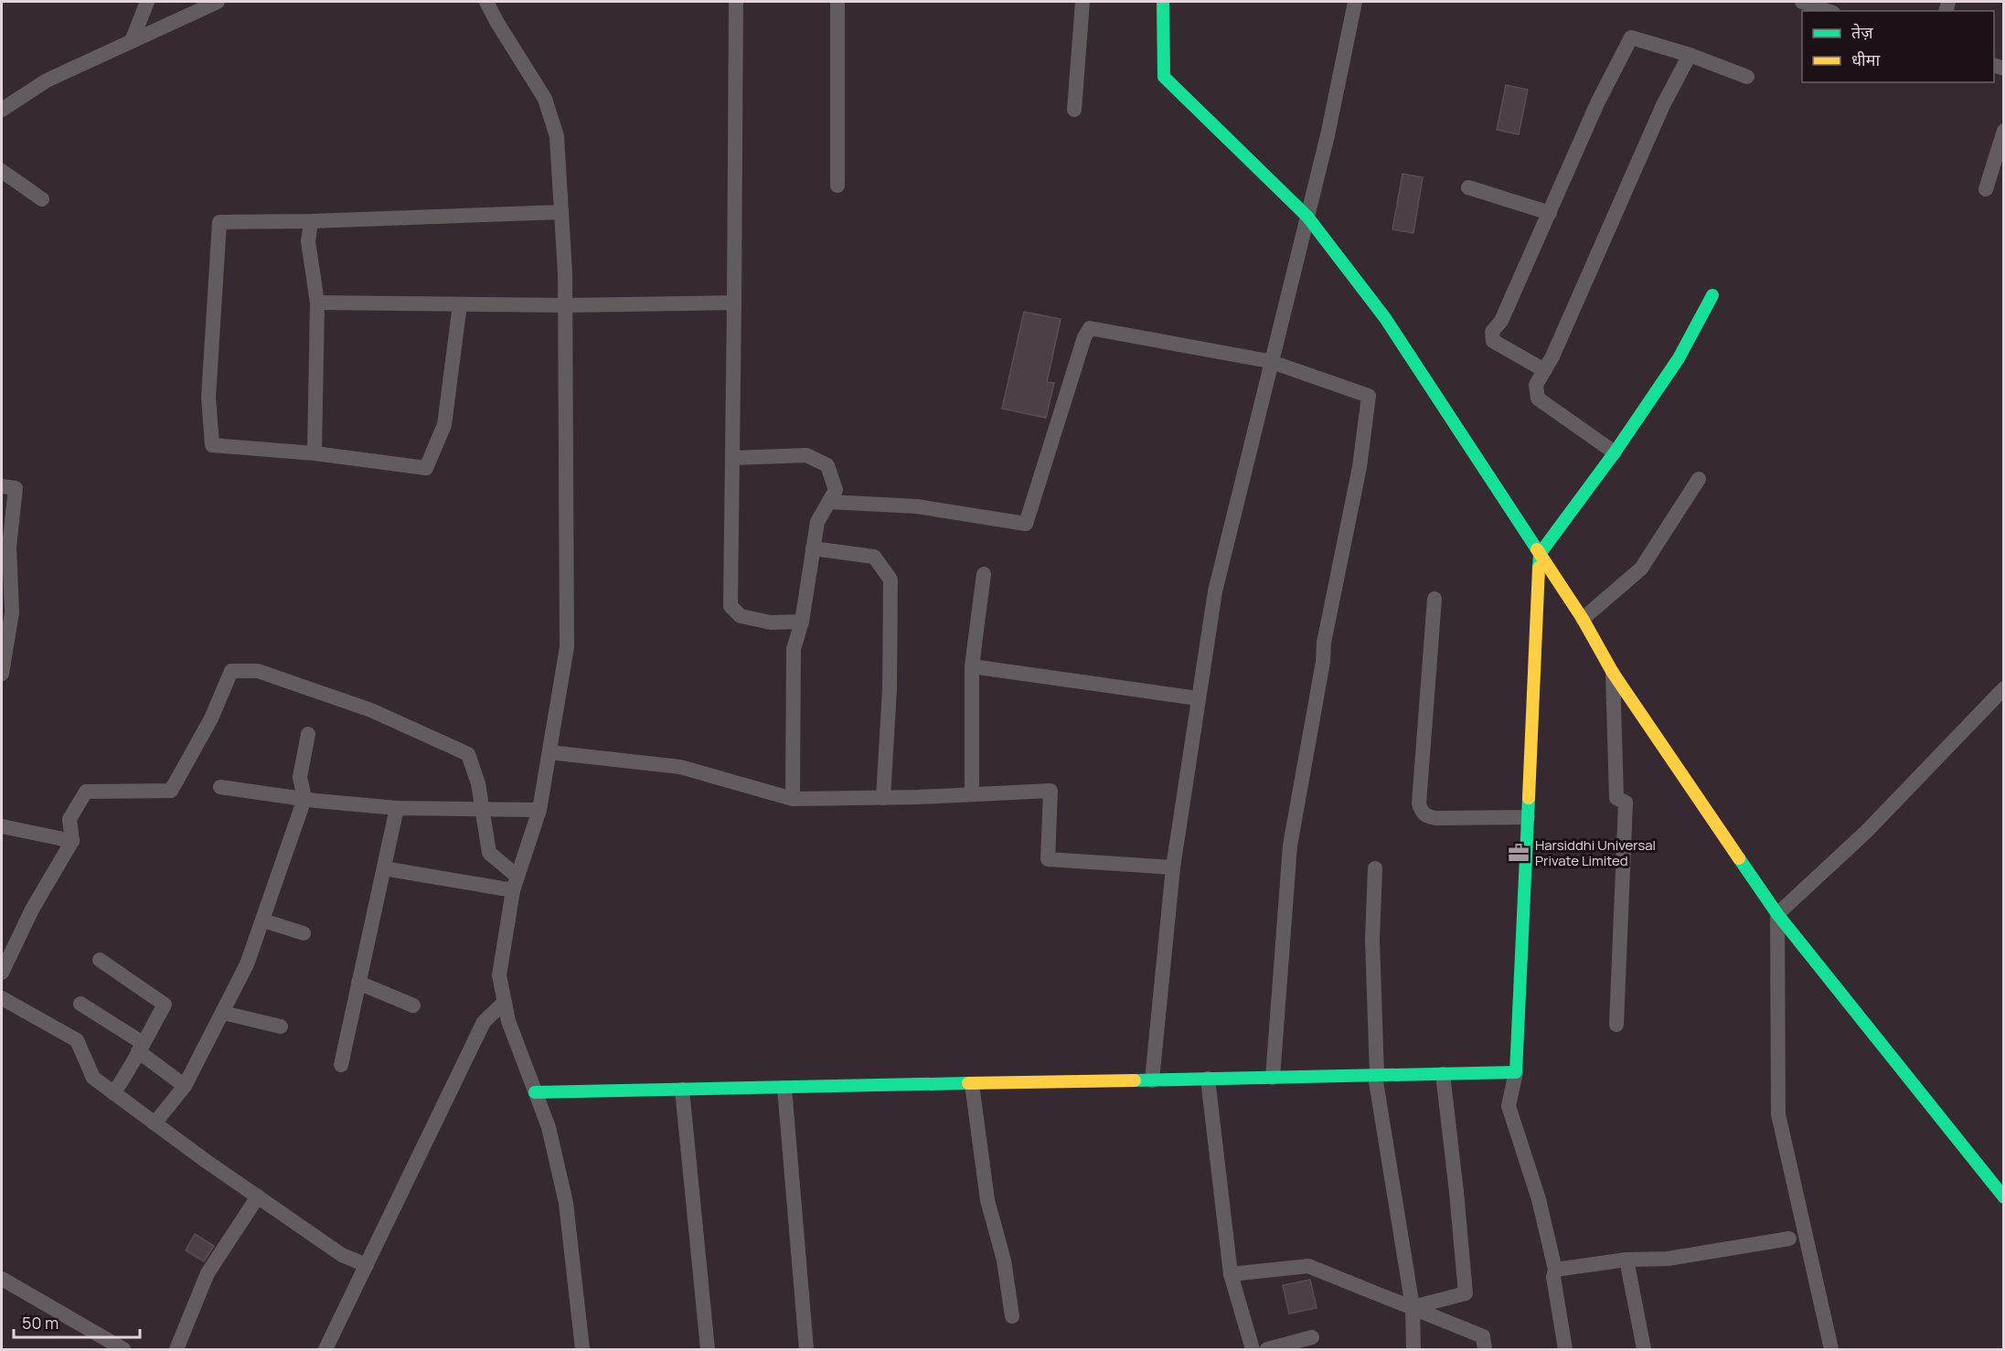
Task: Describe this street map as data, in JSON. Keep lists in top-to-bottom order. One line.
{"places":{"office":["Harsiddhi Universal Private Limited"]},"legend":["तेज़","धीमा"],"scale_bar":"50 m"}
